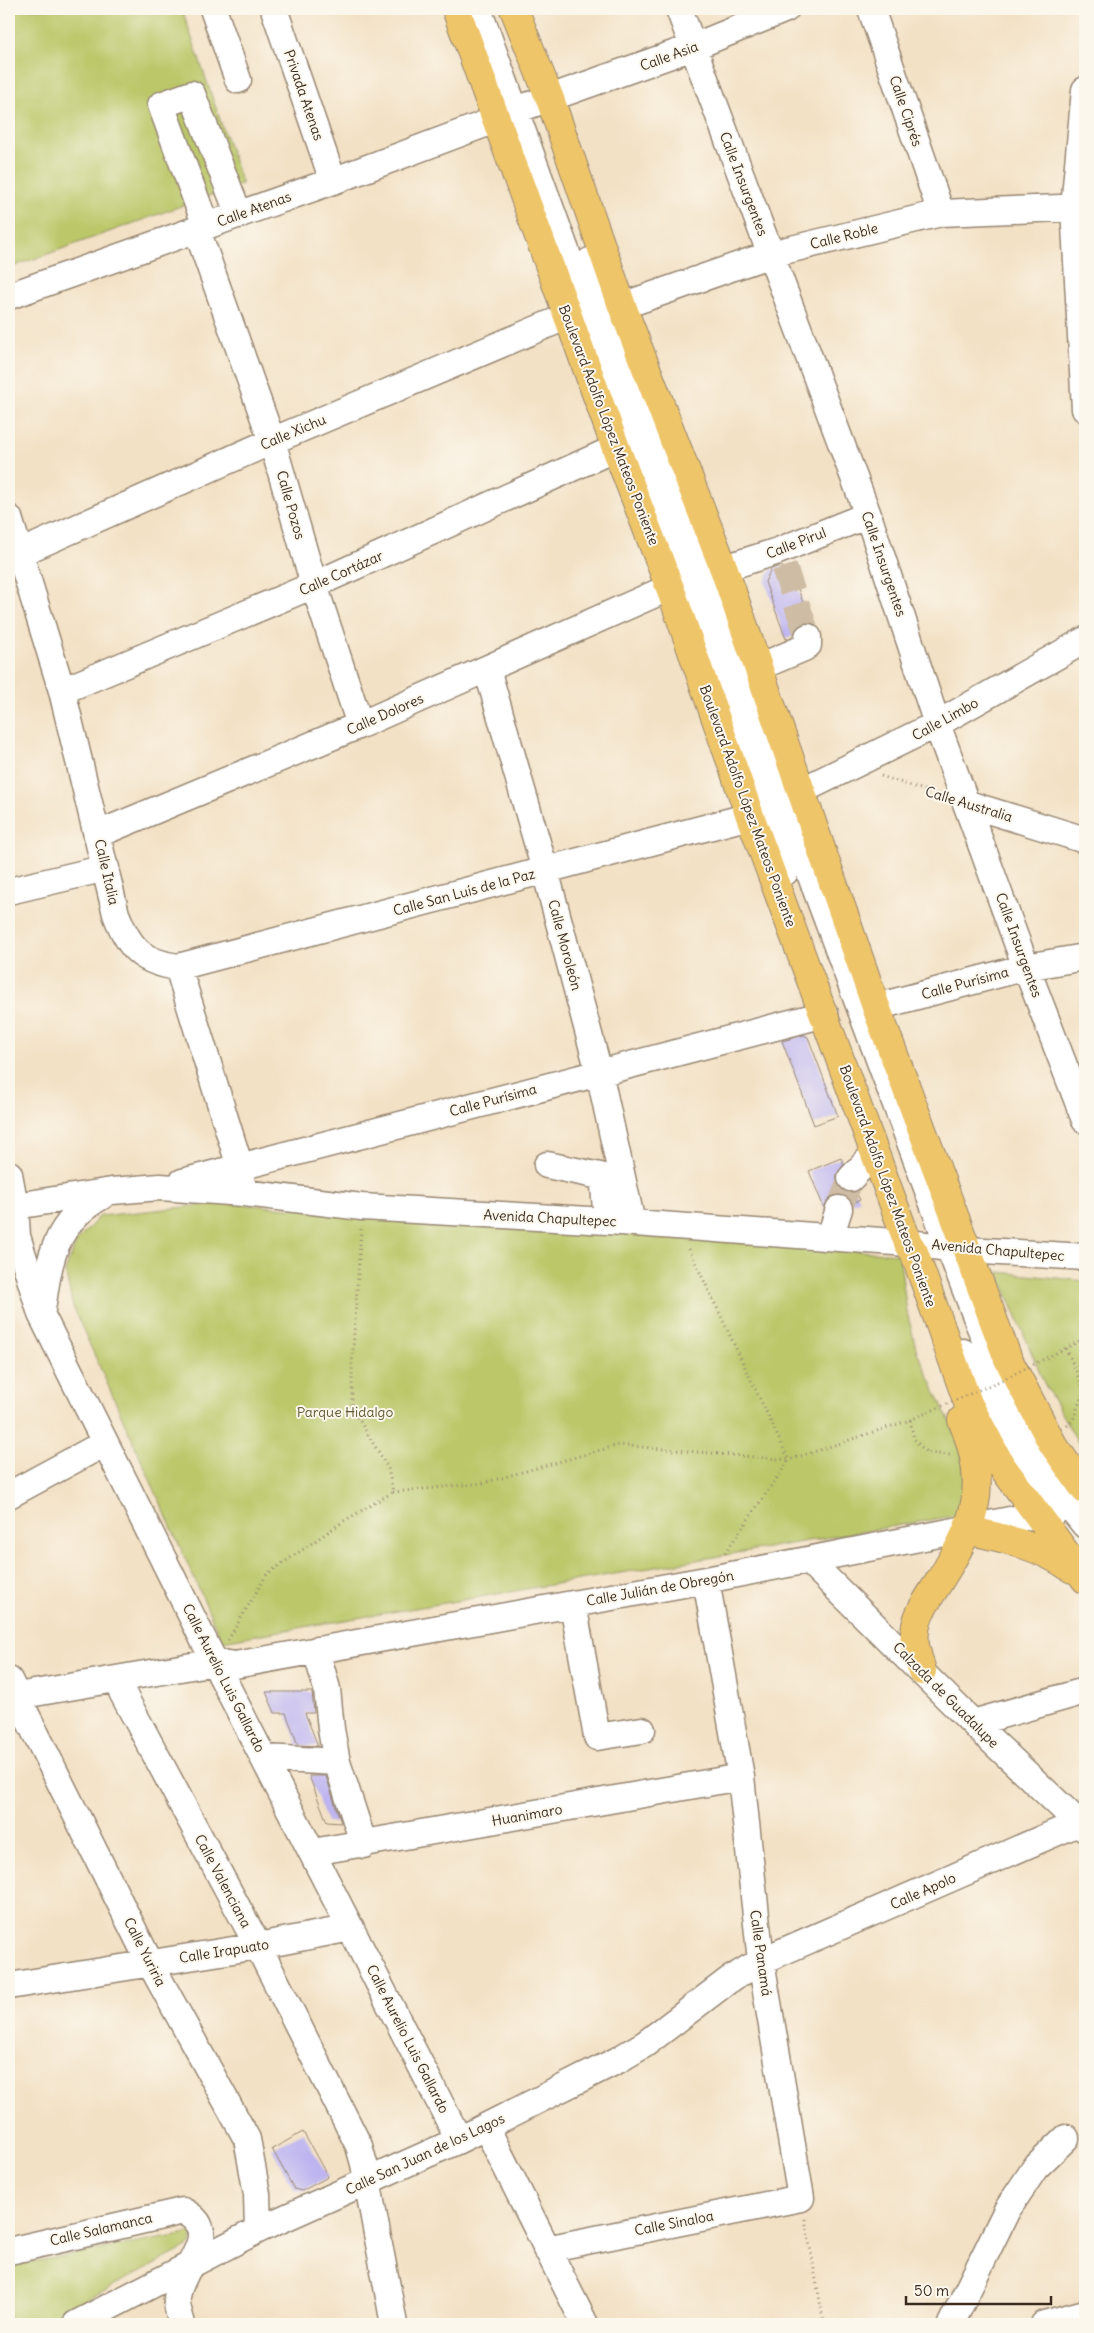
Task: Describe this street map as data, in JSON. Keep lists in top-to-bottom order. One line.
{"streets":{"main road":["Boulevard Adolfo López Mateos Poniente"],"street":["Calle Asia","Privada Atenas","Calle Ciprés","Calle Insurgentes","Calle Atenas","Calle Roble","Calle Xichu","Calle Pozos","Calle Pirul","Calle Cortázar","Calle Dolores","Calle Limbo","Calle Australia","Calle Italia","Calle San Luís de la Paz","Calle Moroleón","Calle Purísima","Avenida Chapultepec","Calle Julián de Obregón","Calle Aurelio Luis Gallardo","Calzada de Guadalupe","Huanimaro","Calle Valenciana","Calle Apolo","Calle Irapuato","Calle Yuriria","Calle Panamá","Calle San Juan de los Lagos","Calle Sinaloa","Calle Salamanca"]},"crossings":[["Calle Asia","Calle Insurgentes"],["Calle Asia","Calle Atenas"],["Calle Asia","Boulevard Adolfo López Mateos Poniente"],["Privada Atenas","Calle Atenas"],["Calle Ciprés","Calle Roble"],["Calle Insurgentes","Calle Roble"],["Calle Insurgentes","Calle Pirul"],["Calle Insurgentes","Calle Limbo"],["Calle Insurgentes","Calle Australia"],["Calle Insurgentes","Calle Purísima"],["Calle Atenas","Boulevard Adolfo López Mateos Poniente"],["Calle Atenas","Calle Pozos"],["Calle Roble","Boulevard Adolfo López Mateos Poniente"],["Boulevard Adolfo López Mateos Poniente","Calle Xichu"],["Boulevard Adolfo López Mateos Poniente","Calle Pirul"],["Boulevard Adolfo López Mateos Poniente","Calle Cortázar"],["Boulevard Adolfo López Mateos Poniente","Calle Dolores"],["Boulevard Adolfo López Mateos Poniente","Calle Limbo"],["Boulevard Adolfo López Mateos Poniente","Calle San Luís de la Paz"],["Boulevard Adolfo López Mateos Poniente","Calle Purísima"],["Boulevard Adolfo López Mateos Poniente","Avenida Chapultepec"],["Boulevard Adolfo López Mateos Poniente","Calle Julián de Obregón"],["Calle Xichu","Calle Pozos"],["Calle Xichu","Calle Italia"],["Calle Pozos","Calle Cortázar"],["Calle Pozos","Calle Dolores"],["Calle Pirul","Calle Dolores"],["Calle Cortázar","Calle Italia"],["Calle Dolores","Calle Italia"],["Calle Dolores","Calle Moroleón"],["Calle Limbo","Calle Australia"],["Calle Limbo","Calle San Luís de la Paz"],["Calle Italia","Calle San Luís de la Paz"],["Calle San Luís de la Paz","Calle Moroleón"],["Calle Moroleón","Calle Purísima"],["Calle Moroleón","Avenida Chapultepec"],["Calle Purísima","Avenida Chapultepec"],["Avenida Chapultepec","Calle Aurelio Luis Gallardo"],["Calle Julián de Obregón","Calle Aurelio Luis Gallardo"],["Calle Julián de Obregón","Calzada de Guadalupe"],["Calle Julián de Obregón","Calle Panamá"],["Calle Aurelio Luis Gallardo","Huanimaro"],["Calle Aurelio Luis Gallardo","Calle Irapuato"],["Calle Aurelio Luis Gallardo","Calle San Juan de los Lagos"],["Calzada de Guadalupe","Calle Apolo"],["Huanimaro","Calle Panamá"],["Calle Valenciana","Calle Irapuato"],["Calle Valenciana","Calle San Juan de los Lagos"],["Calle Apolo","Calle Panamá"],["Calle Apolo","Calle San Juan de los Lagos"],["Calle Irapuato","Calle Yuriria"],["Calle Yuriria","Calle San Juan de los Lagos"],["Calle Panamá","Calle San Juan de los Lagos"],["Calle Panamá","Calle Sinaloa"],["Calle San Juan de los Lagos","Calle Salamanca"]],"parks":["Parque Hidalgo"],"scale_bar":"50 m"}
